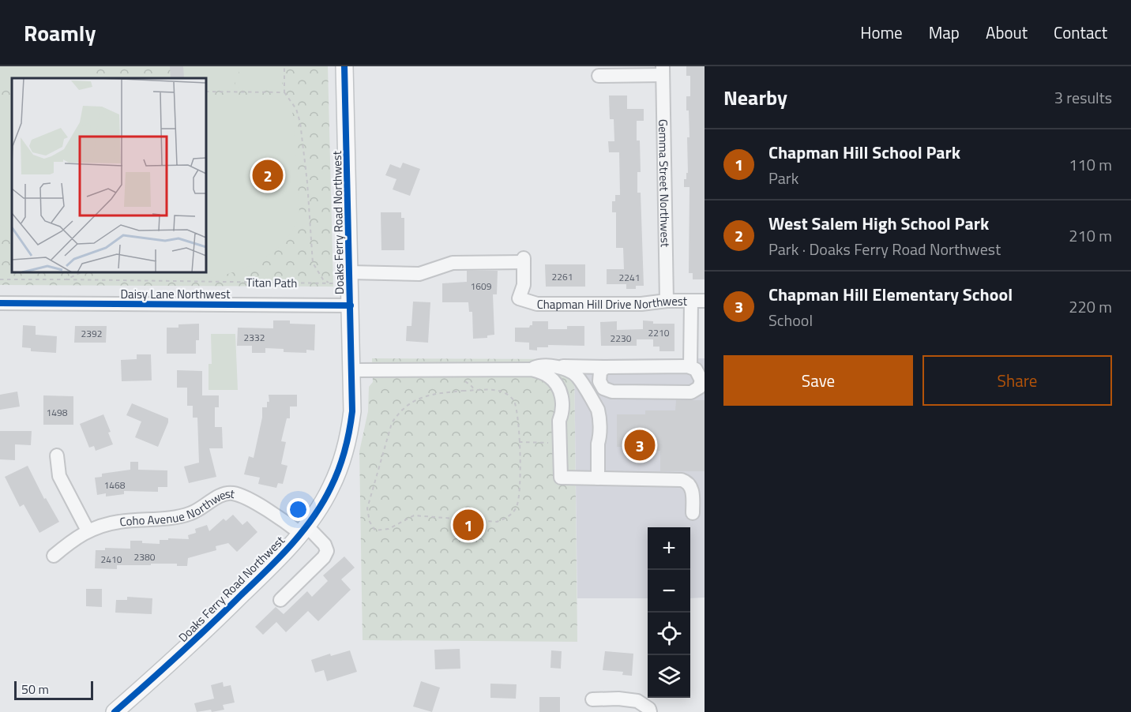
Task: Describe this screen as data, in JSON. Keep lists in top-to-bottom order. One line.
{"streets":{"main road":["Doaks Ferry Road Northwest"],"street":["Gemma Street Northwest","Daisy Lane Northwest","Chapman Hill Drive Northwest","Coho Avenue Northwest"],"path":["Titan Path"]},"crossings":[["Gemma Street Northwest","Chapman Hill Drive Northwest"],["Doaks Ferry Road Northwest","Daisy Lane Northwest"],["Doaks Ferry Road Northwest","Chapman Hill Drive Northwest"],["Doaks Ferry Road Northwest","Coho Avenue Northwest"]],"house_numbers":["2261","2241","1609","2210","2392","2332","2230","1498","1468","2380","2410"],"scale_bar":"50 m","page":{"header":"Roamly","nav":["Home","Map","About","Contact"],"heading":["Nearby","3 results"],"list":[{"mark":"1","name":"Chapman Hill School Park","note":"Park","value":"110 m"},{"mark":"2","name":"West Salem High School Park","note":"Park · Doaks Ferry Road Northwest","value":"210 m"},{"mark":"3","name":"Chapman Hill Elementary School","note":"School","value":"220 m"}],"pins":["2","3","1"],"buttons":["Save","Share"],"map_buttons":["+","−"],"scale":"50 m"}}
